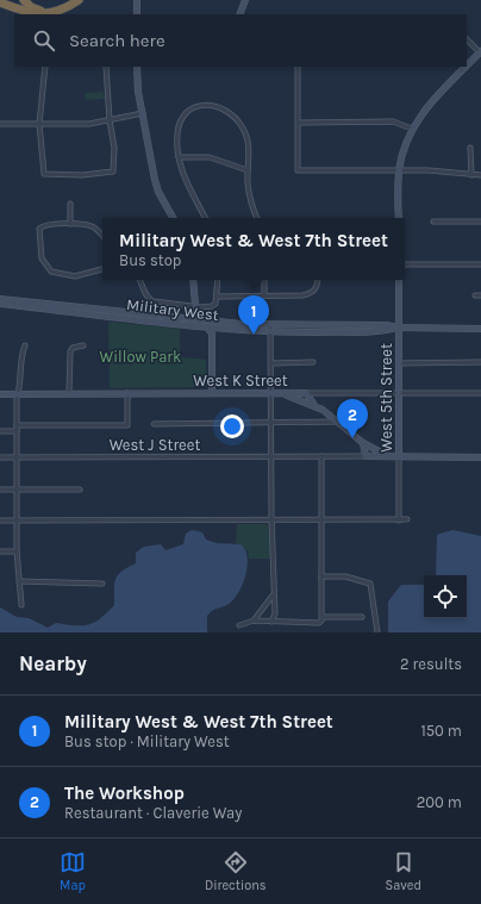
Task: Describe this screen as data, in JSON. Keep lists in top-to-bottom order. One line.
{"streets":{"street":["Military West","West K Street","West 5th Street","West J Street"]},"crossings":[["Military West","West 5th Street"],["West K Street","West 5th Street"],["West 5th Street","West J Street"]],"parks":["Willow Park"],"page":{"search":"Search here","popup":["Military West & West 7th Street","Bus stop"],"pins":["1","2"],"heading":["Nearby","2 results"],"list":[{"mark":"1","name":"Military West & West 7th Street","note":"Bus stop · Military West","value":"150 m"},{"mark":"2","name":"The Workshop","note":"Restaurant · Claverie Way","value":"200 m"}],"nav":["Map","Directions","Saved"]}}
